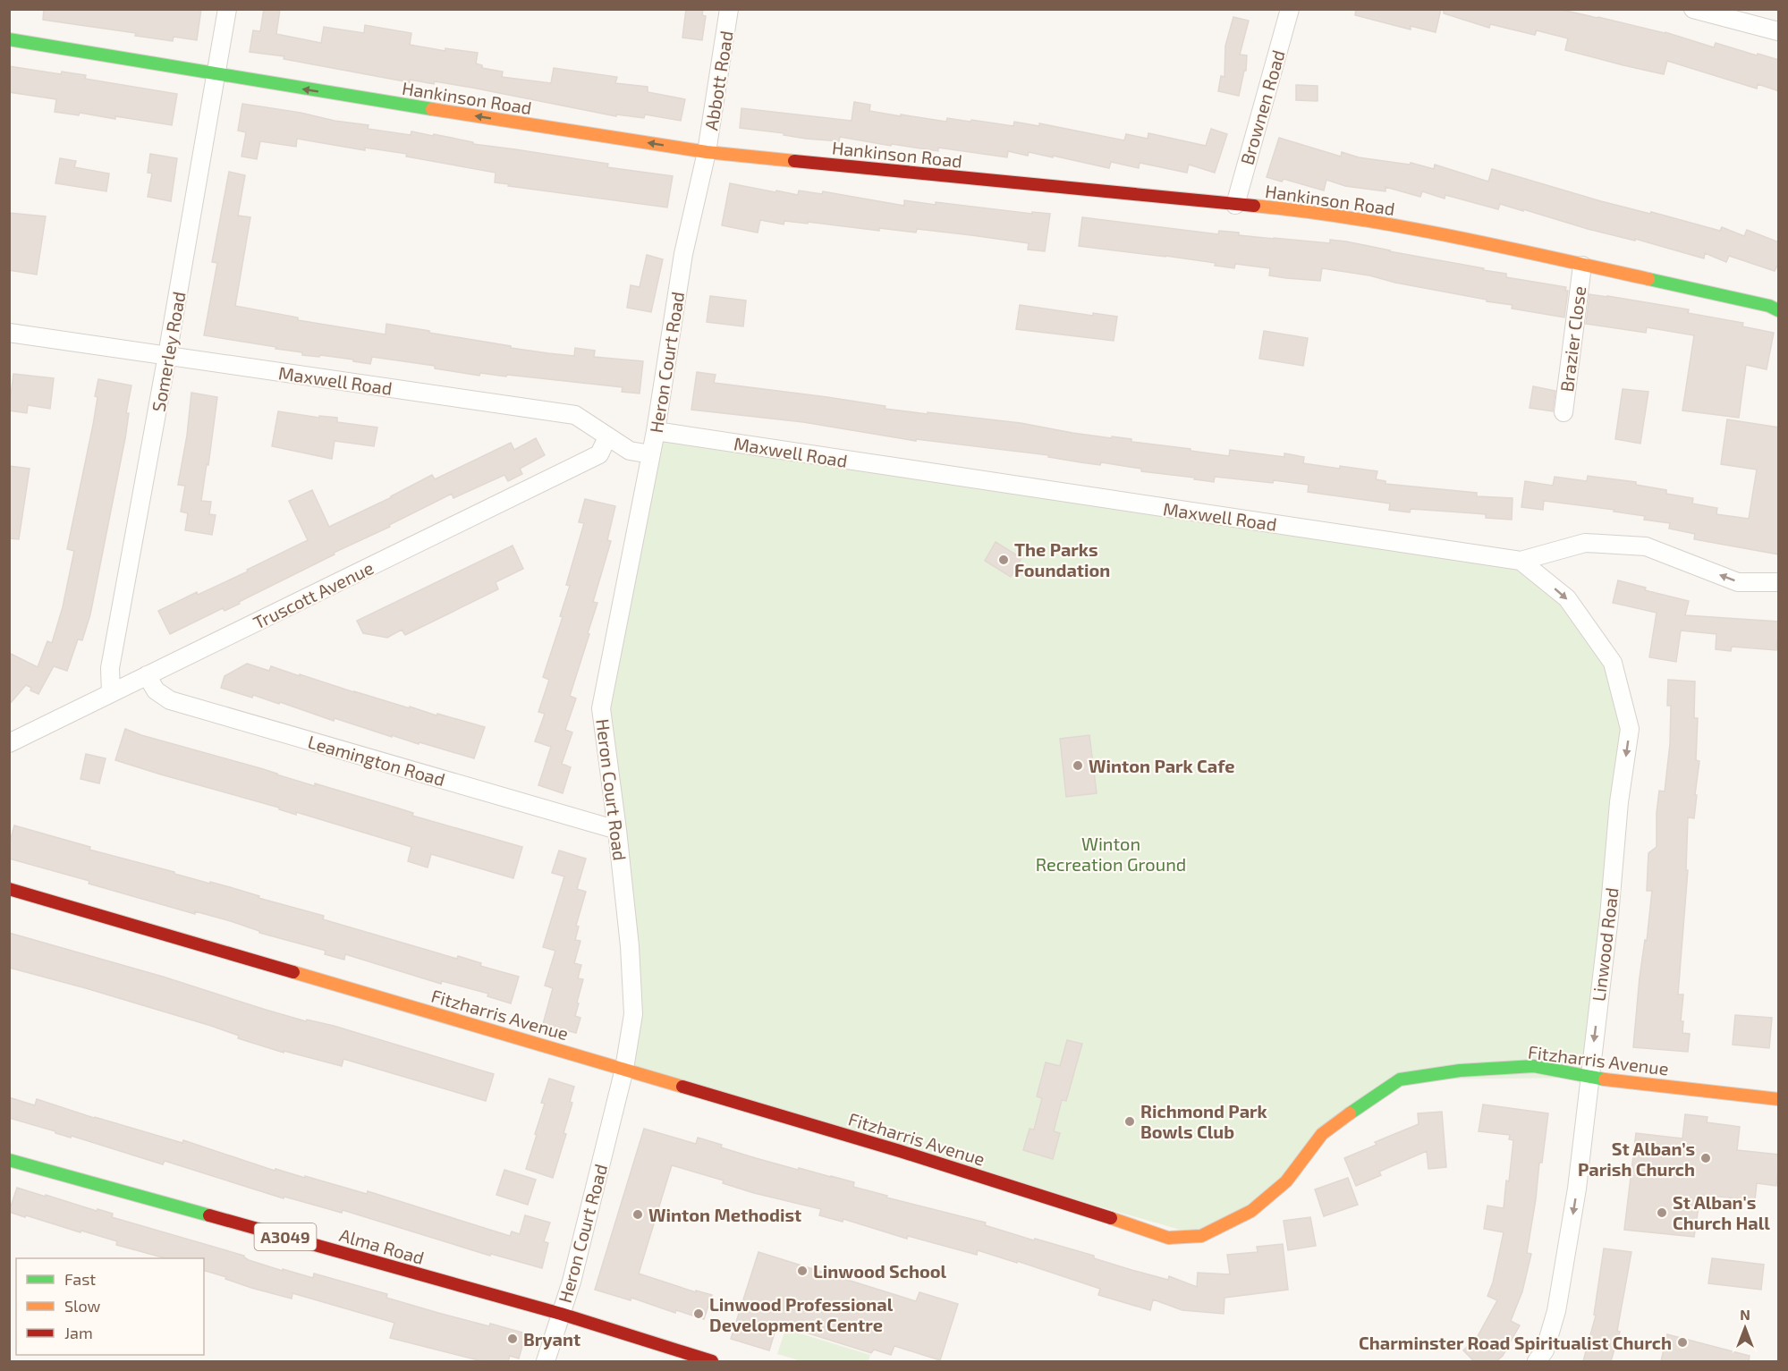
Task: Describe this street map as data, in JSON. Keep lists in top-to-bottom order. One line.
{"streets":{"street":["Abbott Road","Hankinson Road","Brownen Road","Brazier Close","Somerley Road","Heron Court Road","Maxwell Road","Truscott Avenue","Leamington Road","Linwood Road","Fitzharris Avenue","A3049","Alma Road"]},"crossings":[["Abbott Road","Hankinson Road"],["Abbott Road","Heron Court Road"],["Hankinson Road","Brownen Road"],["Hankinson Road","Brazier Close"],["Hankinson Road","Somerley Road"],["Hankinson Road","Heron Court Road"],["Somerley Road","Maxwell Road"],["Somerley Road","Truscott Avenue"],["Heron Court Road","Maxwell Road"],["Heron Court Road","Leamington Road"],["Heron Court Road","Fitzharris Avenue"],["Heron Court Road","Alma Road"],["Maxwell Road","Truscott Avenue"],["Maxwell Road","Linwood Road"],["Truscott Avenue","Leamington Road"],["Linwood Road","Fitzharris Avenue"]],"one_way":["Linwood Road"],"parks":["Winton Recreation Ground"],"places":["The Parks Foundation","Winton Park Cafe","Richmond Park Bowls Club","St Alban’s Parish Church","St Alban's Church Hall","Winton Methodist","Linwood School","Linwood Professional Development Centre","Bryant","Charminster Road Spiritualist Church"],"legend":["Fast","Slow","Jam"],"north":"top"}
